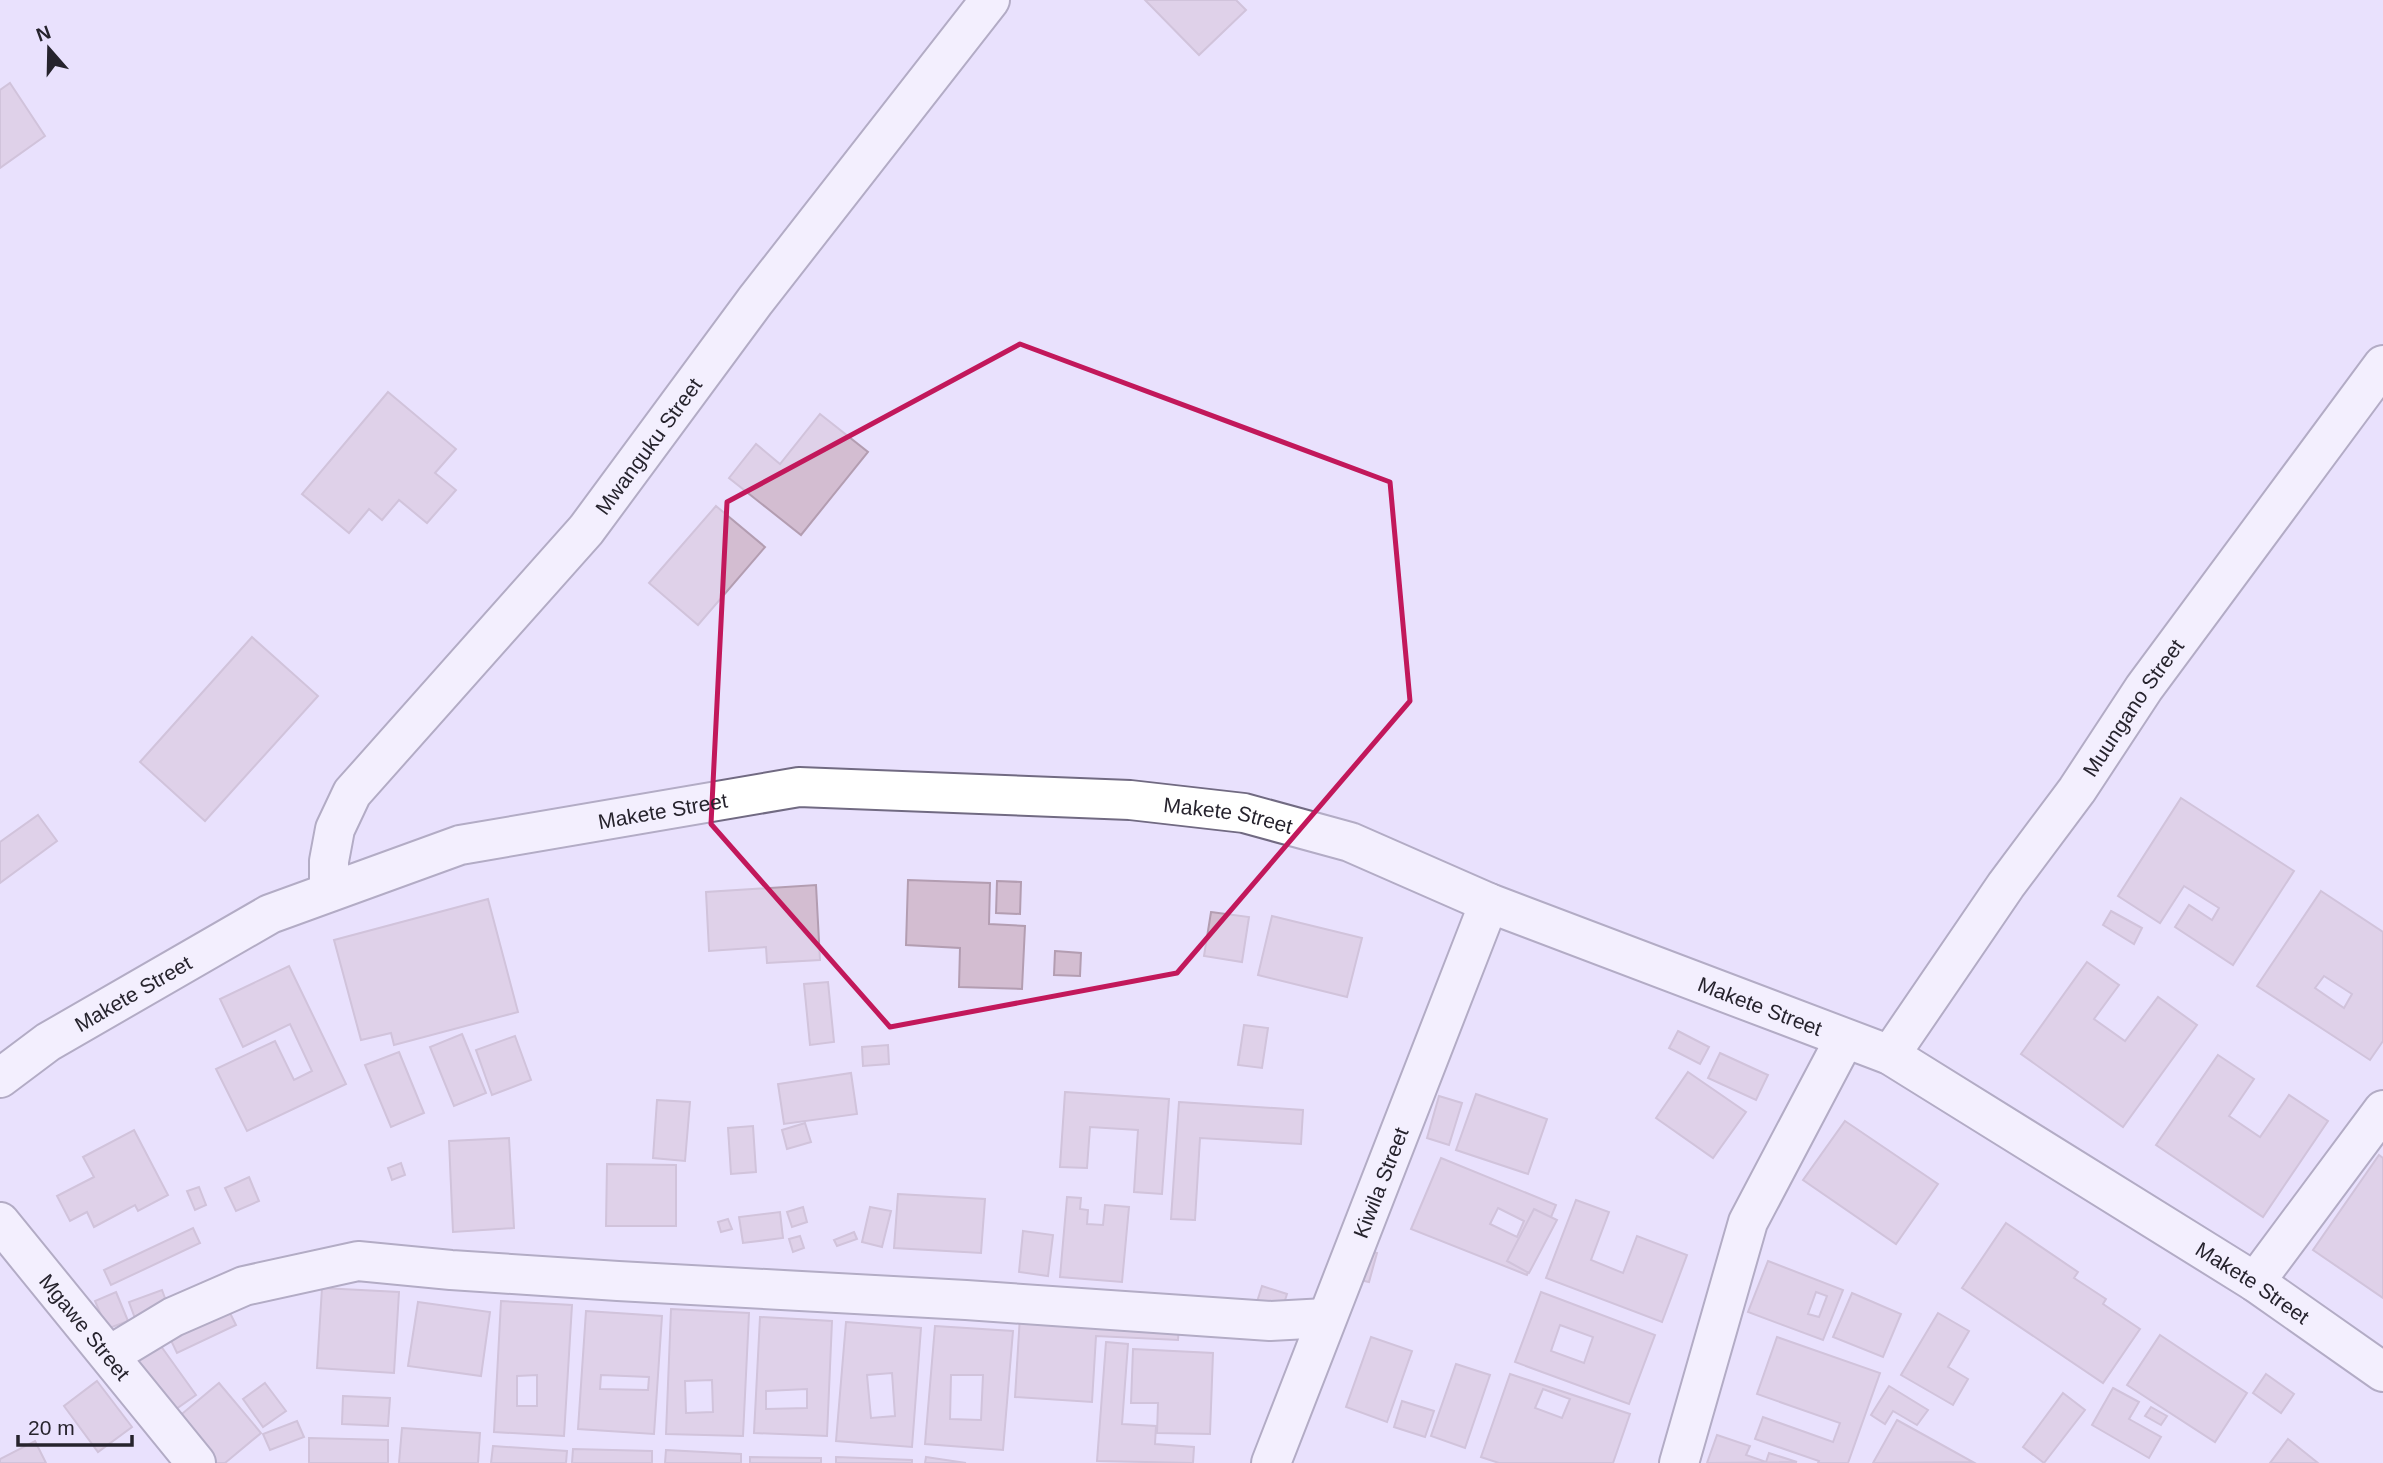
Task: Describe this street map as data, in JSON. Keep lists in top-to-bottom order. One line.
{"streets":{"street":["Mwanguku Street","Muungano Street","Makete Street","Kiwila Street","Mgawe Street"]},"crossings":[["Mwanguku Street","Makete Street"],["Muungano Street","Makete Street"],["Makete Street","Kiwila Street"]],"scale_bar":"20 m","north":"top"}
